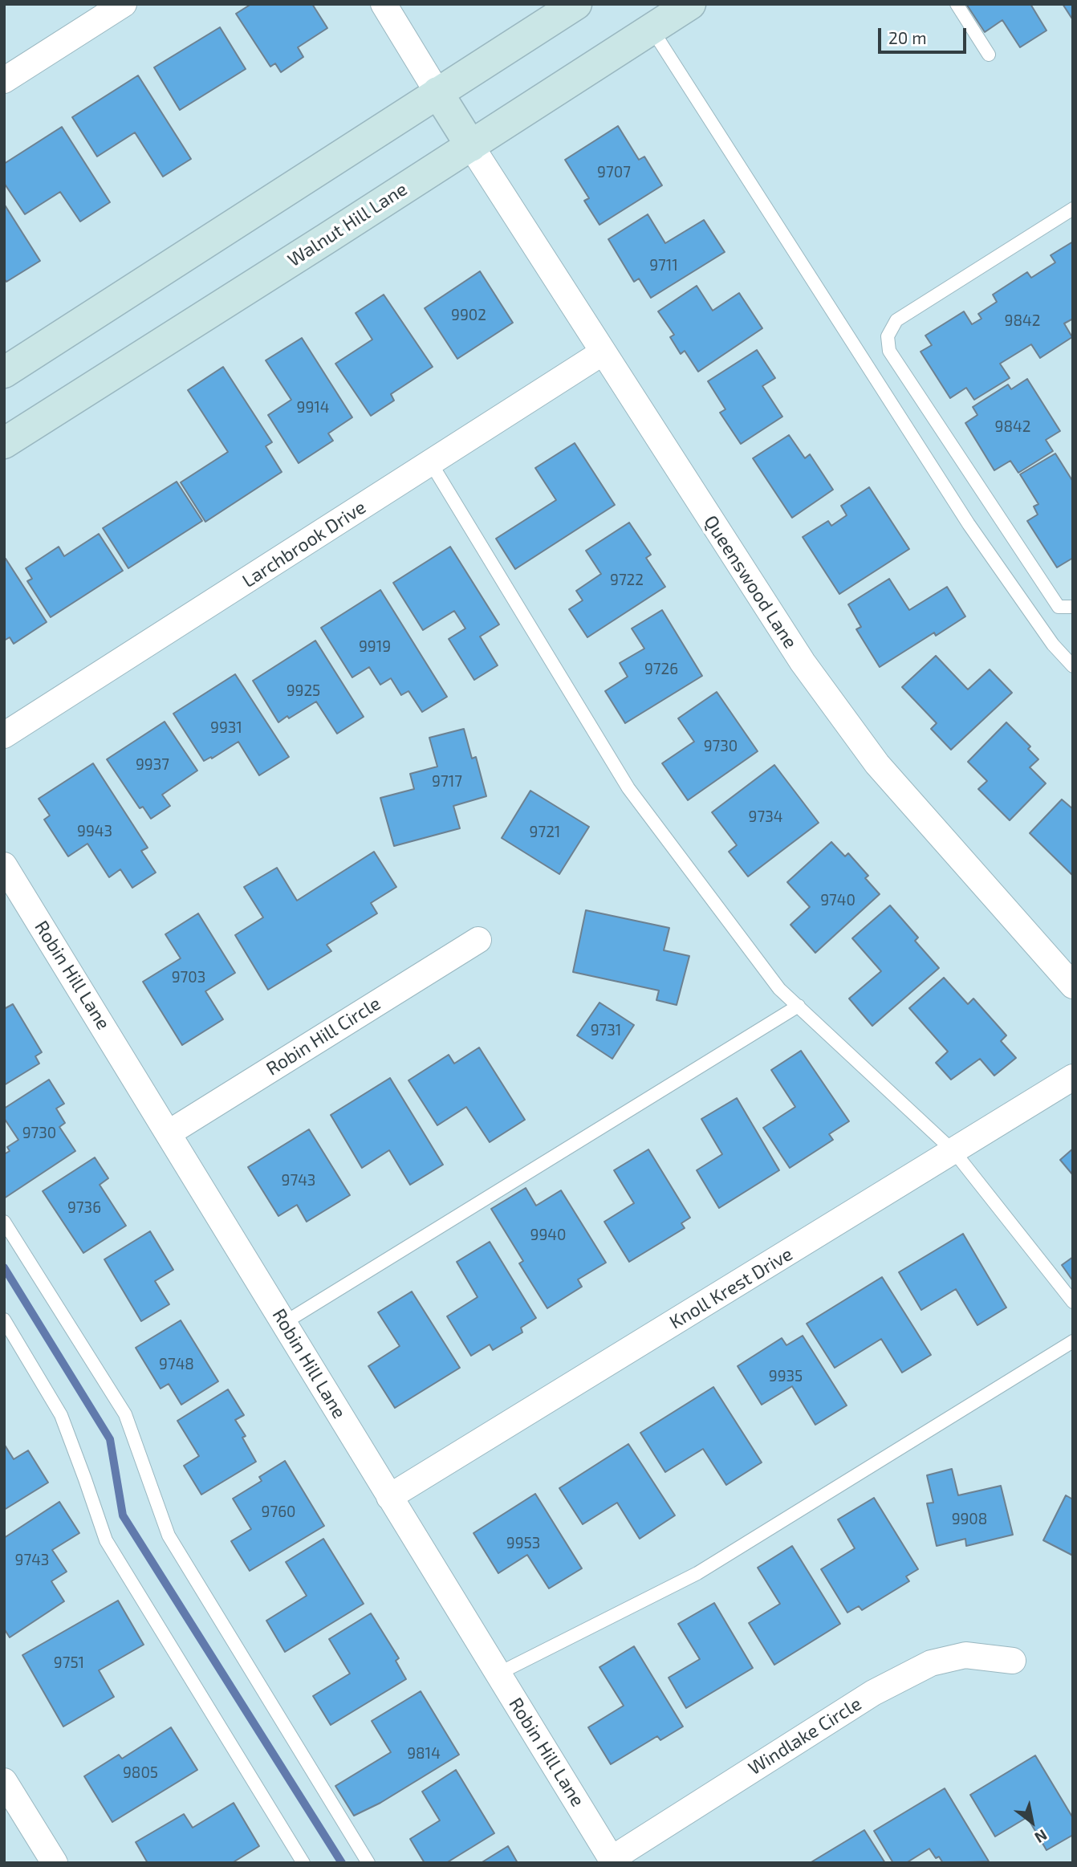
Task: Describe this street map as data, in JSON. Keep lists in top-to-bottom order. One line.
{"streets":{"main road":["Walnut Hill Lane"],"street":["Larchbrook Drive","Queenswood Lane","Robin Hill Lane","Robin Hill Circle","Knoll Krest Drive","Windlake Circle"]},"crossings":[["Walnut Hill Lane","Queenswood Lane"],["Larchbrook Drive","Queenswood Lane"],["Robin Hill Lane","Robin Hill Circle"],["Robin Hill Lane","Knoll Krest Drive"],["Robin Hill Lane","Windlake Circle"]],"house_numbers":["9707","9711","9902","9842","9914","9842","9722","9919","9726","9925","9931","9730","9937","9717","9734","9943","9721","9740","9703","9731","9730","9743","9736","9940","9748","9935","9760","9908","9953","9743","9751","9814","9805"],"scale_bar":"20 m","north":"bottom right"}
